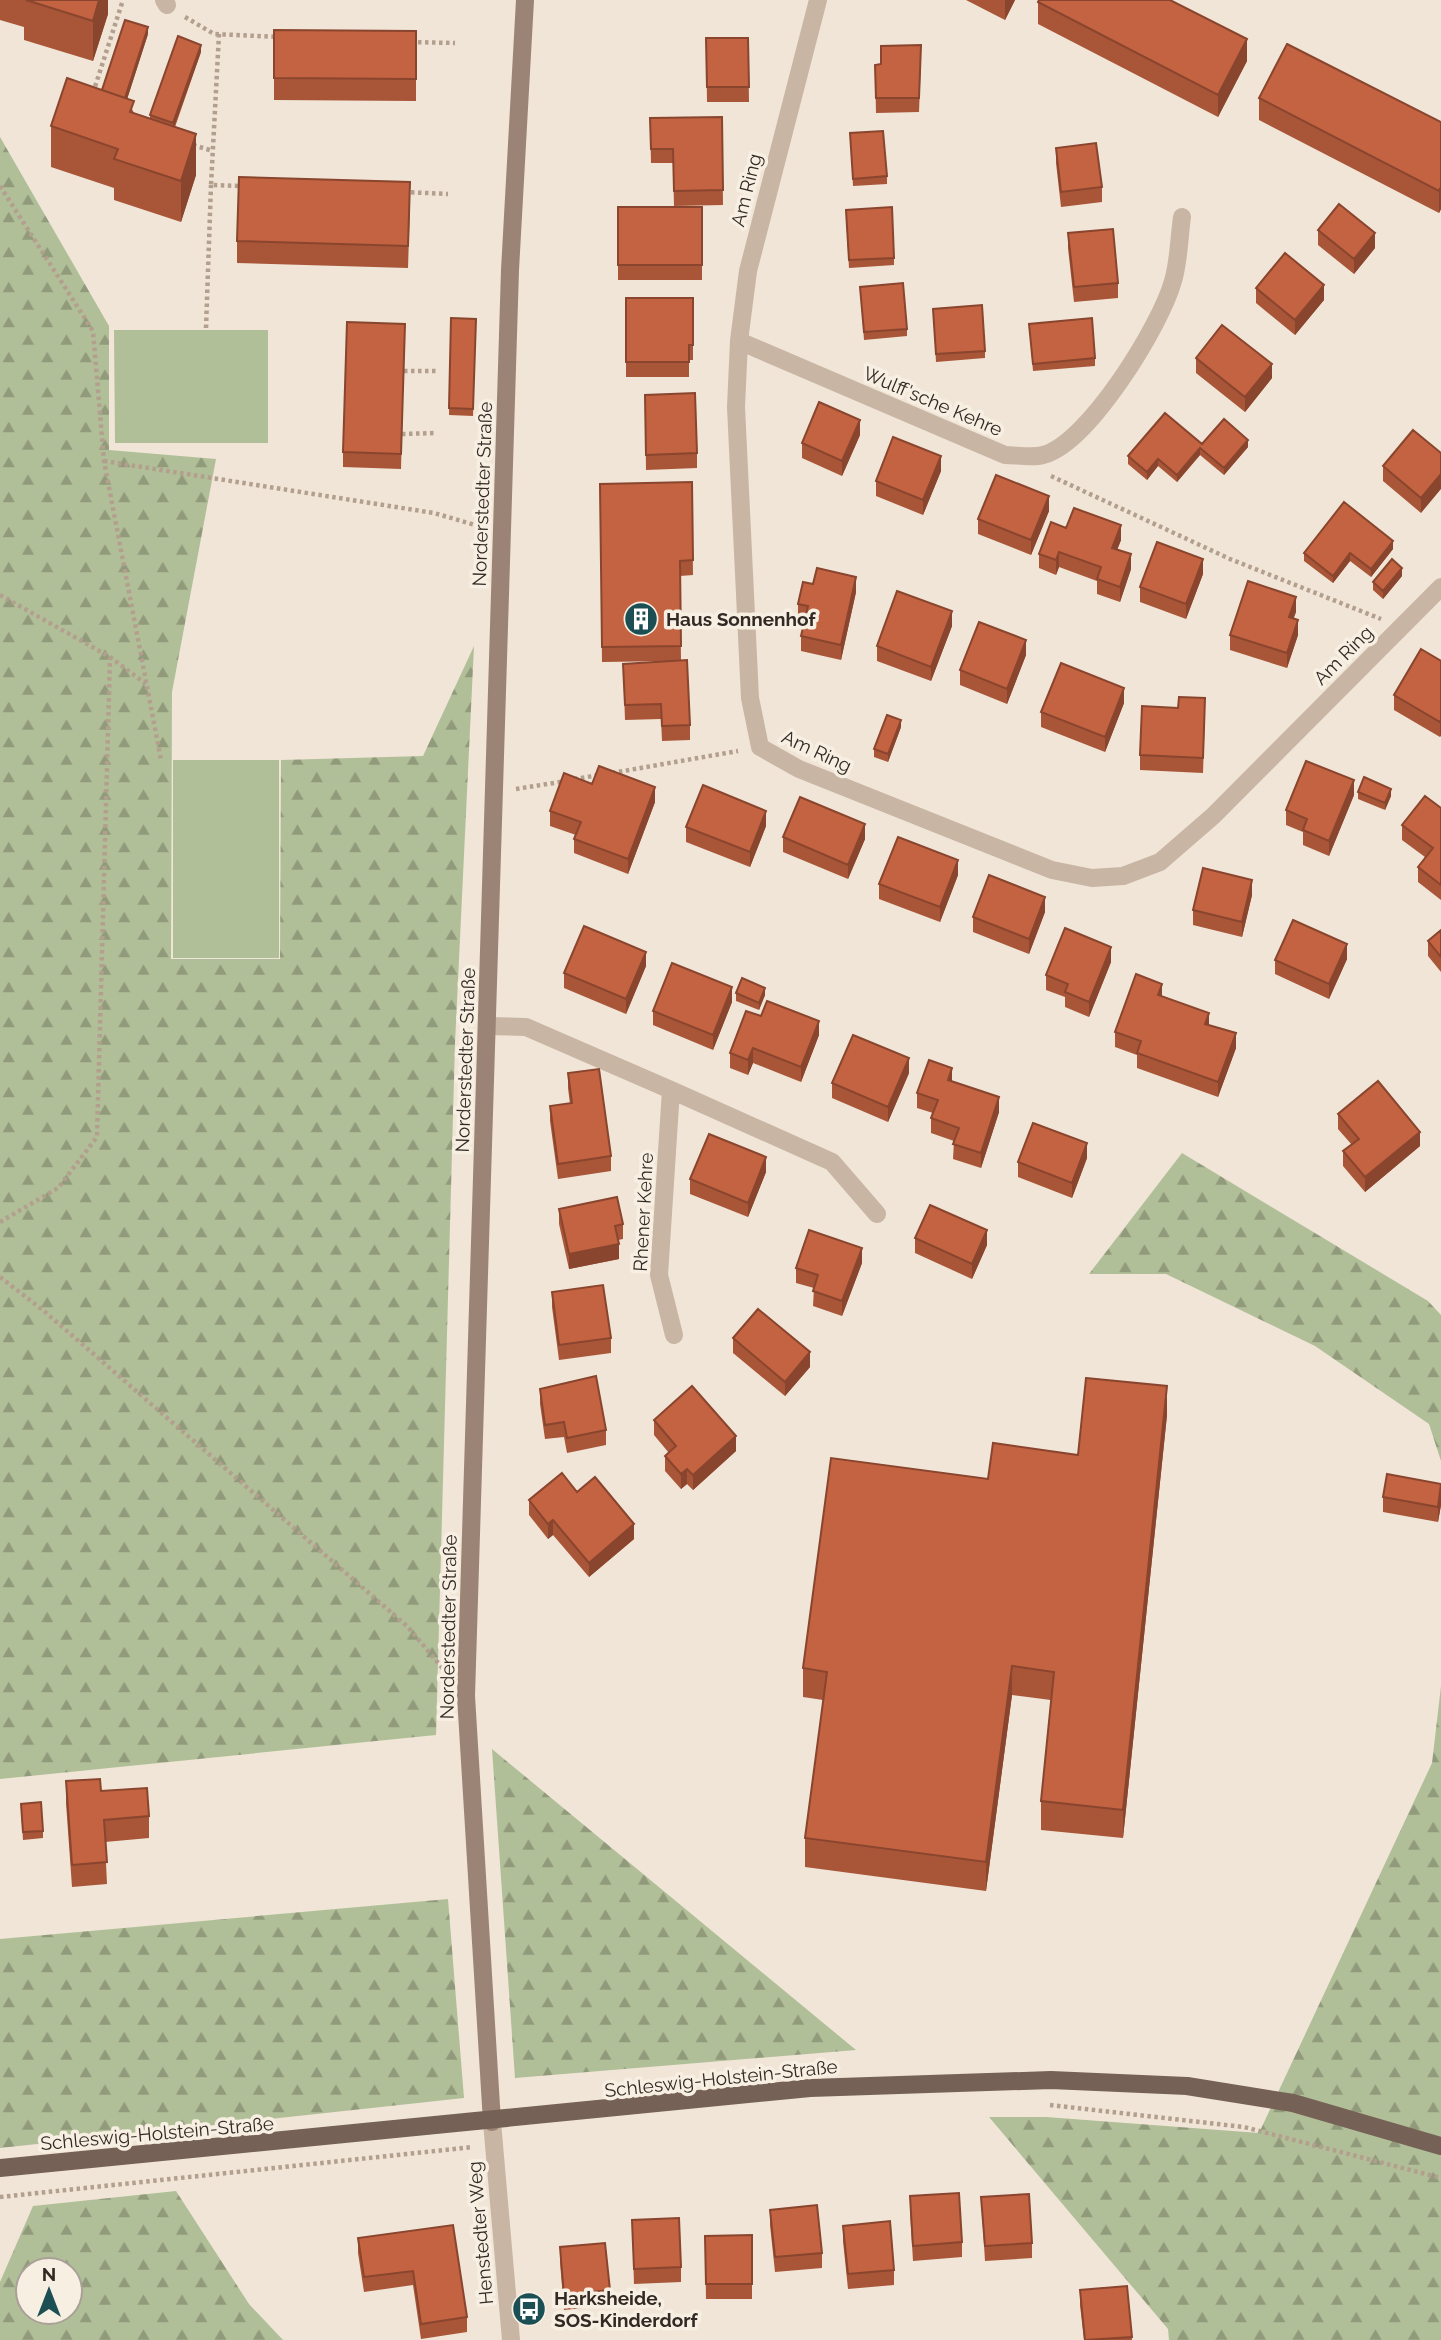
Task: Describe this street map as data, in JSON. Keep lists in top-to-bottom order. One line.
{"streets":{"main road":["Schleswig-Holstein-Straße"],"street":["Am Ring","Wulff'sche Kehre","Norderstedter Straße","Rhener Kehre","Henstedter Weg"]},"crossings":[["Am Ring","Wulff'sche Kehre"],["Norderstedter Straße","Schleswig-Holstein-Straße"],["Norderstedter Straße","Henstedter Weg"],["Schleswig-Holstein-Straße","Henstedter Weg"]],"places":{"building":["Haus Sonnenhof"],"bus stop":["Harksheide, SOS-Kinderdorf"]},"north":"top"}
